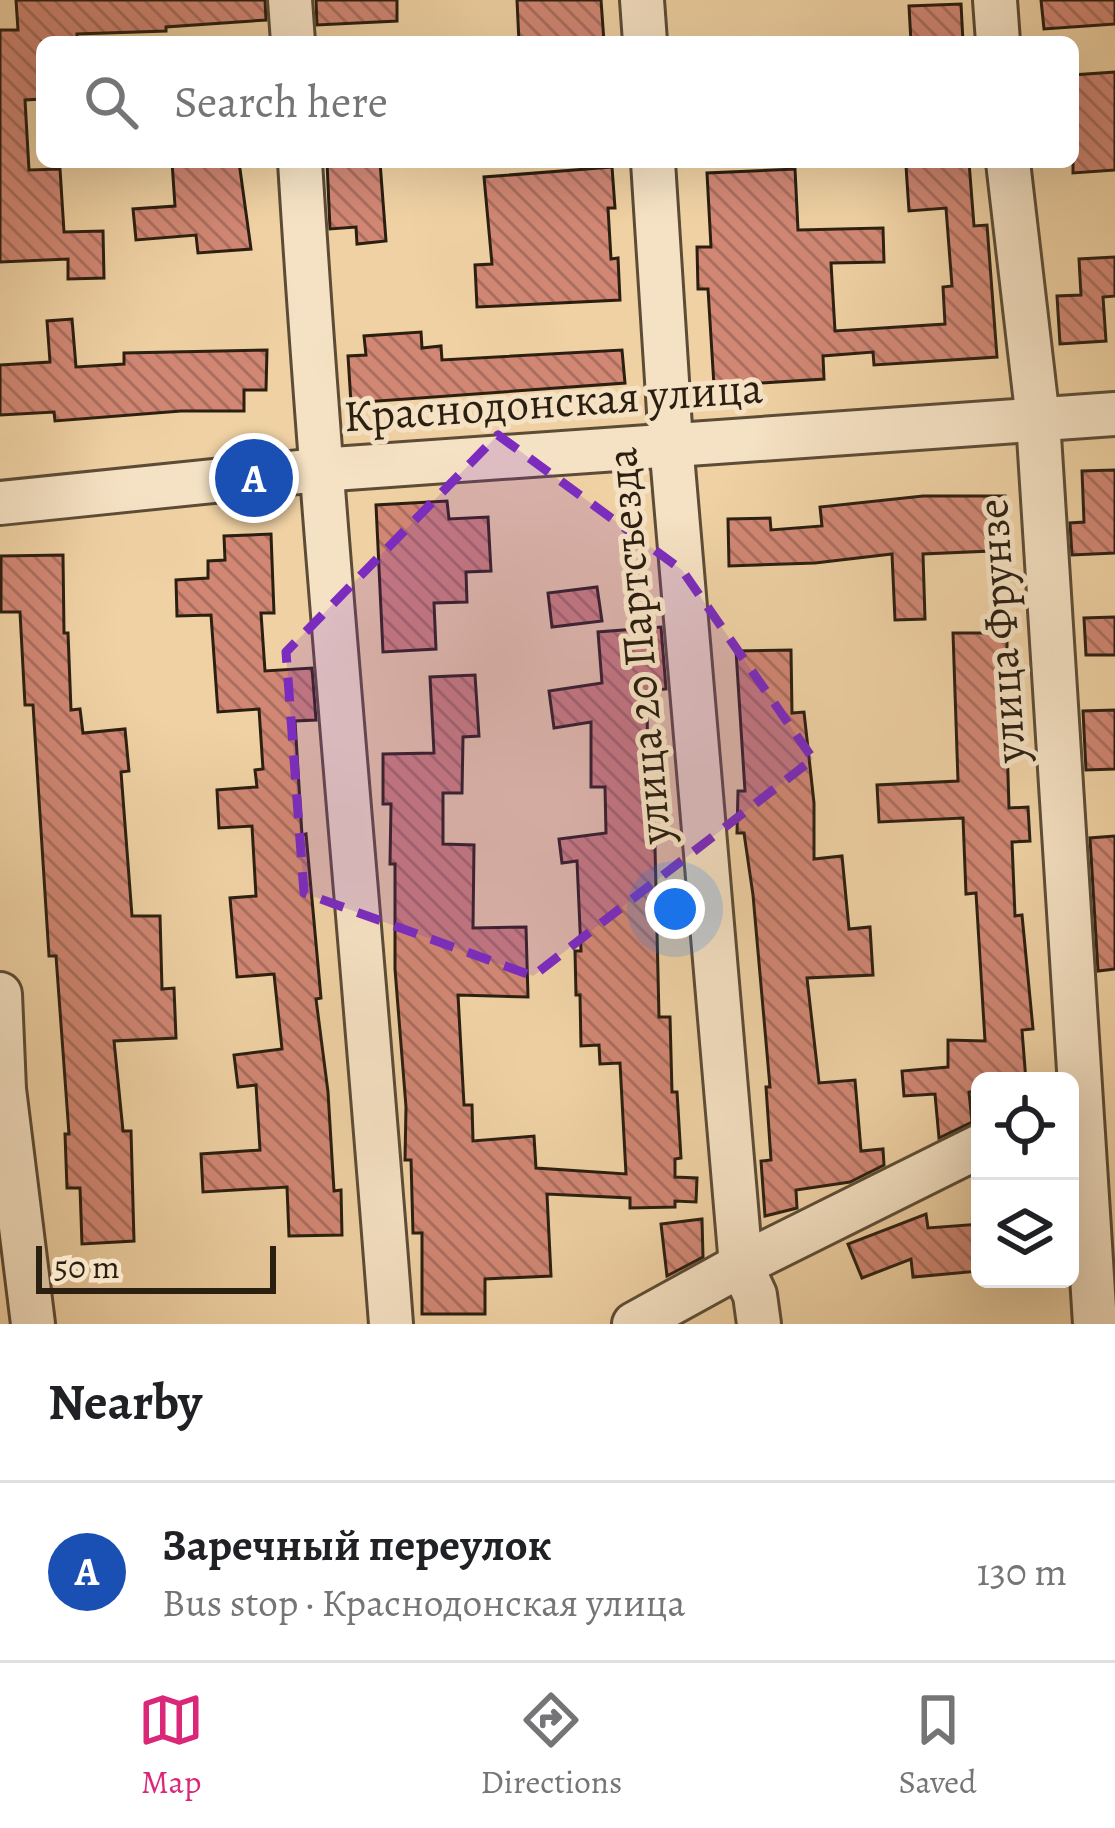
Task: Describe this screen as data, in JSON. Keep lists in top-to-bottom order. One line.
{"streets":{"street":["Краснодонская улица","улица Фрунзе","улица 20 Партсъезда"]},"crossings":[["Краснодонская улица","улица Фрунзе"],["Краснодонская улица","улица 20 Партсъезда"]],"scale_bar":"50 m","page":{"search":"Search here","pins":"A","scale":"50 m","heading":"Nearby","list":[{"mark":"A","name":"Заречный переулок","note":"Bus stop · Краснодонская улица","value":"130 m"}],"nav":["Map","Directions","Saved"]}}
